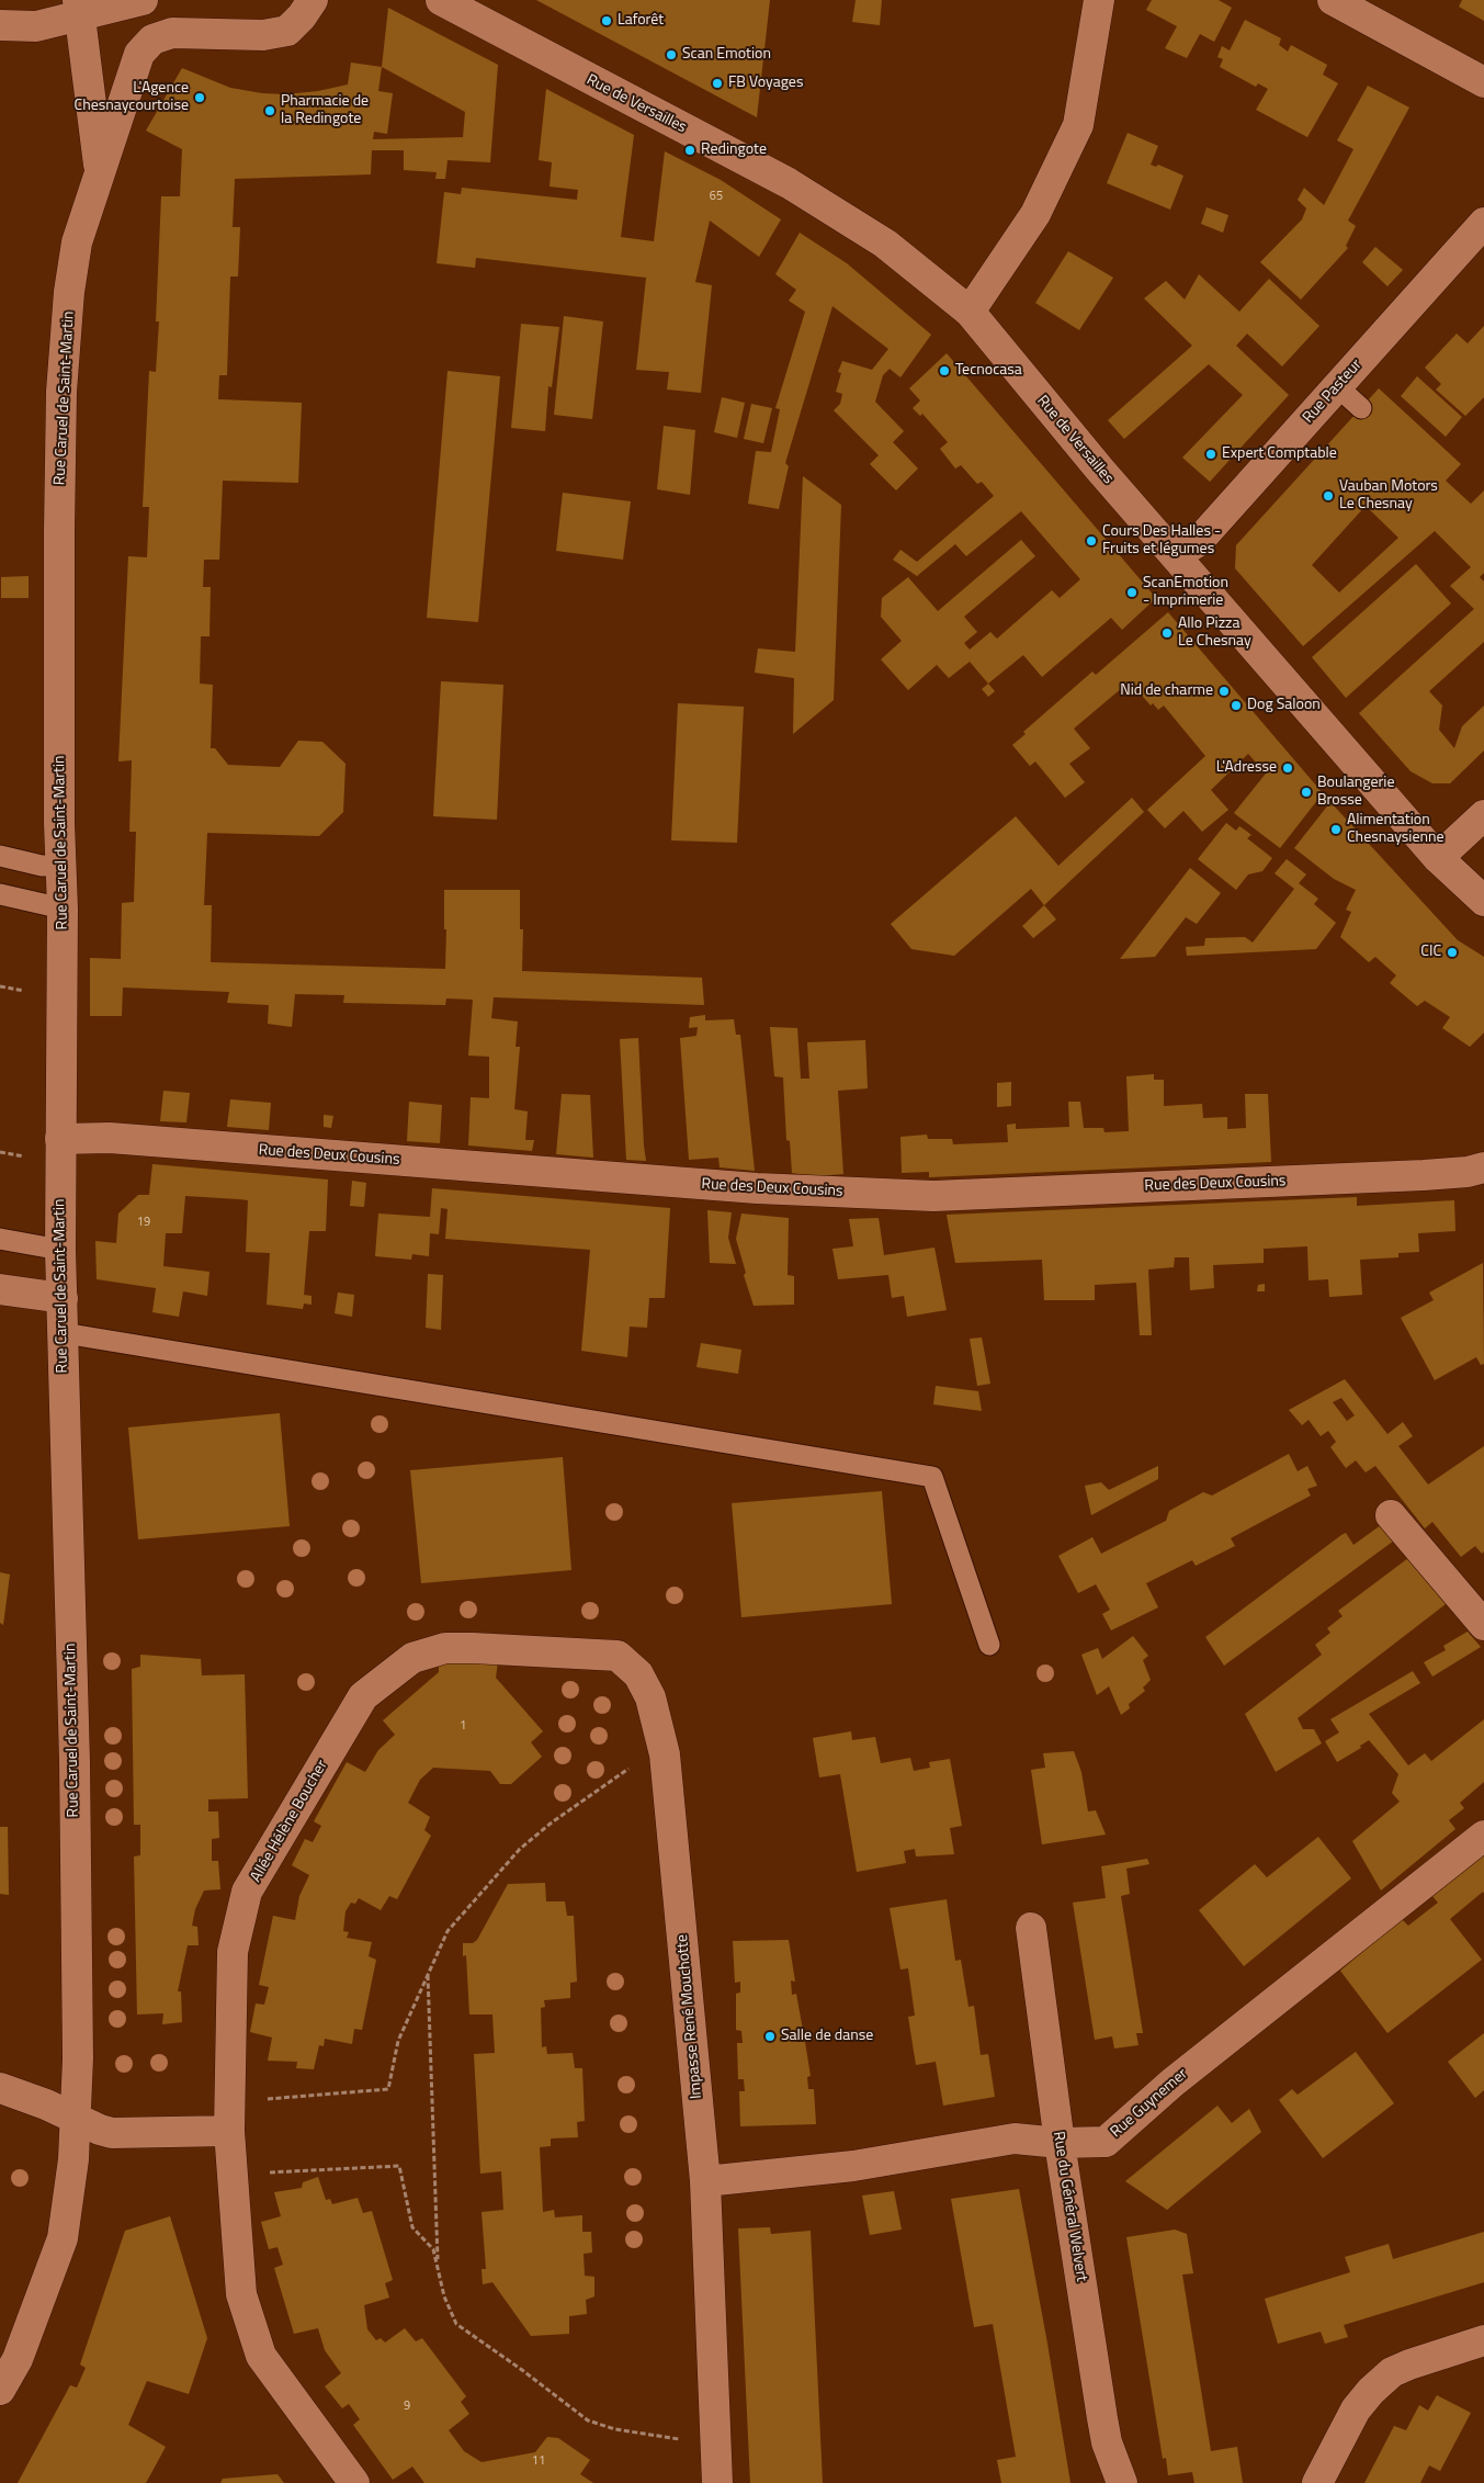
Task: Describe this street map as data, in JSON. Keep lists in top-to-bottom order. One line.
{"streets":{"street":["Rue de Versailles","Rue Pasteur","Rue Caruel de Saint-Martin","Rue des Deux Cousins","Allée Hélène Boucher","Impasse René Mouchotte","Rue Guynemer","Rue du Général Welvert"]},"crossings":[["Rue de Versailles","Rue Pasteur"],["Rue Caruel de Saint-Martin","Rue des Deux Cousins"],["Allée Hélène Boucher","Impasse René Mouchotte"],["Impasse René Mouchotte","Rue Guynemer"],["Rue Guynemer","Rue du Général Welvert"]],"places":["Laforêt","Scan Emotion","FB Voyages","L'Agence Chesnaycourtoise","Pharmacie de la Redingote","Redingote","Tecnocasa","Expert Comptable","Vauban Motors Le Chesnay","Cours Des Halles - Fruits et légumes","ScanEmotion - Imprimerie","Allo Pizza Le Chesnay","Nid de charme","Dog Saloon","L'Adresse","Boulangerie Brosse","Alimentation Chesnaysienne","CIC","Salle de danse"],"house_numbers":["65","19","1","9","11"]}
